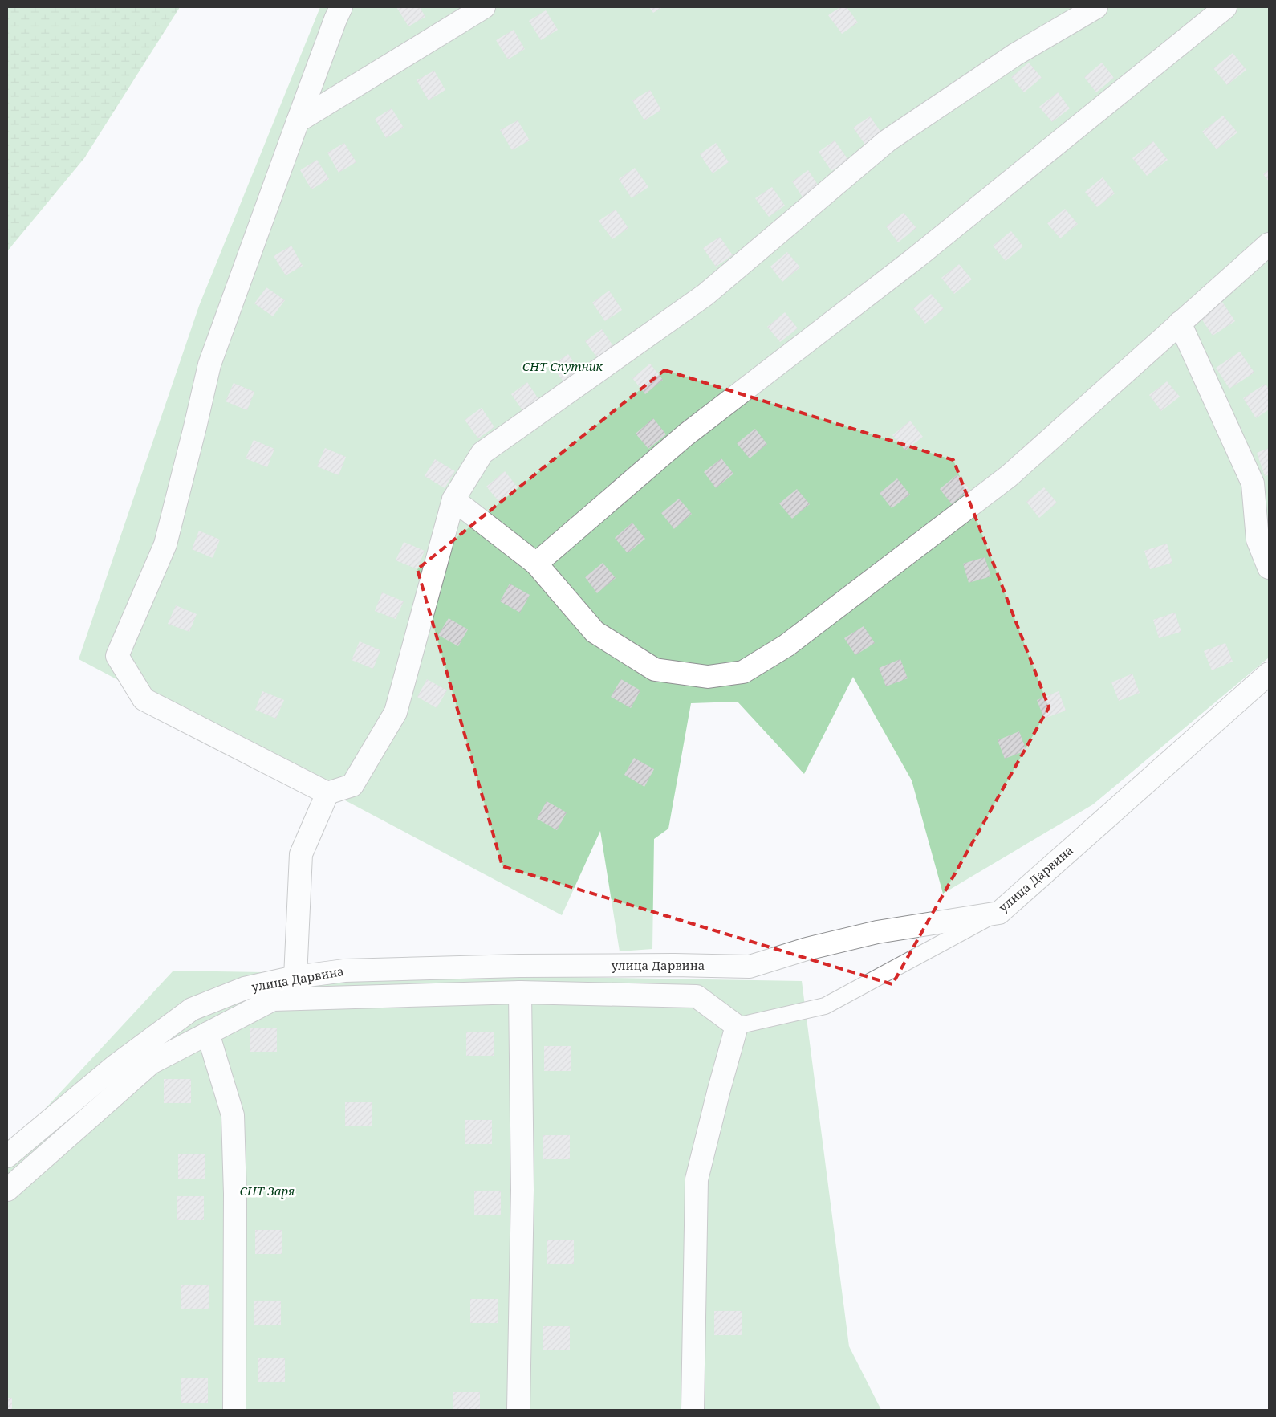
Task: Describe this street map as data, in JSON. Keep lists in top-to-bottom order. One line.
{"streets":{"street":["улица Дарвина"]},"parks":["СНТ Спутник","СНТ Заря"]}
